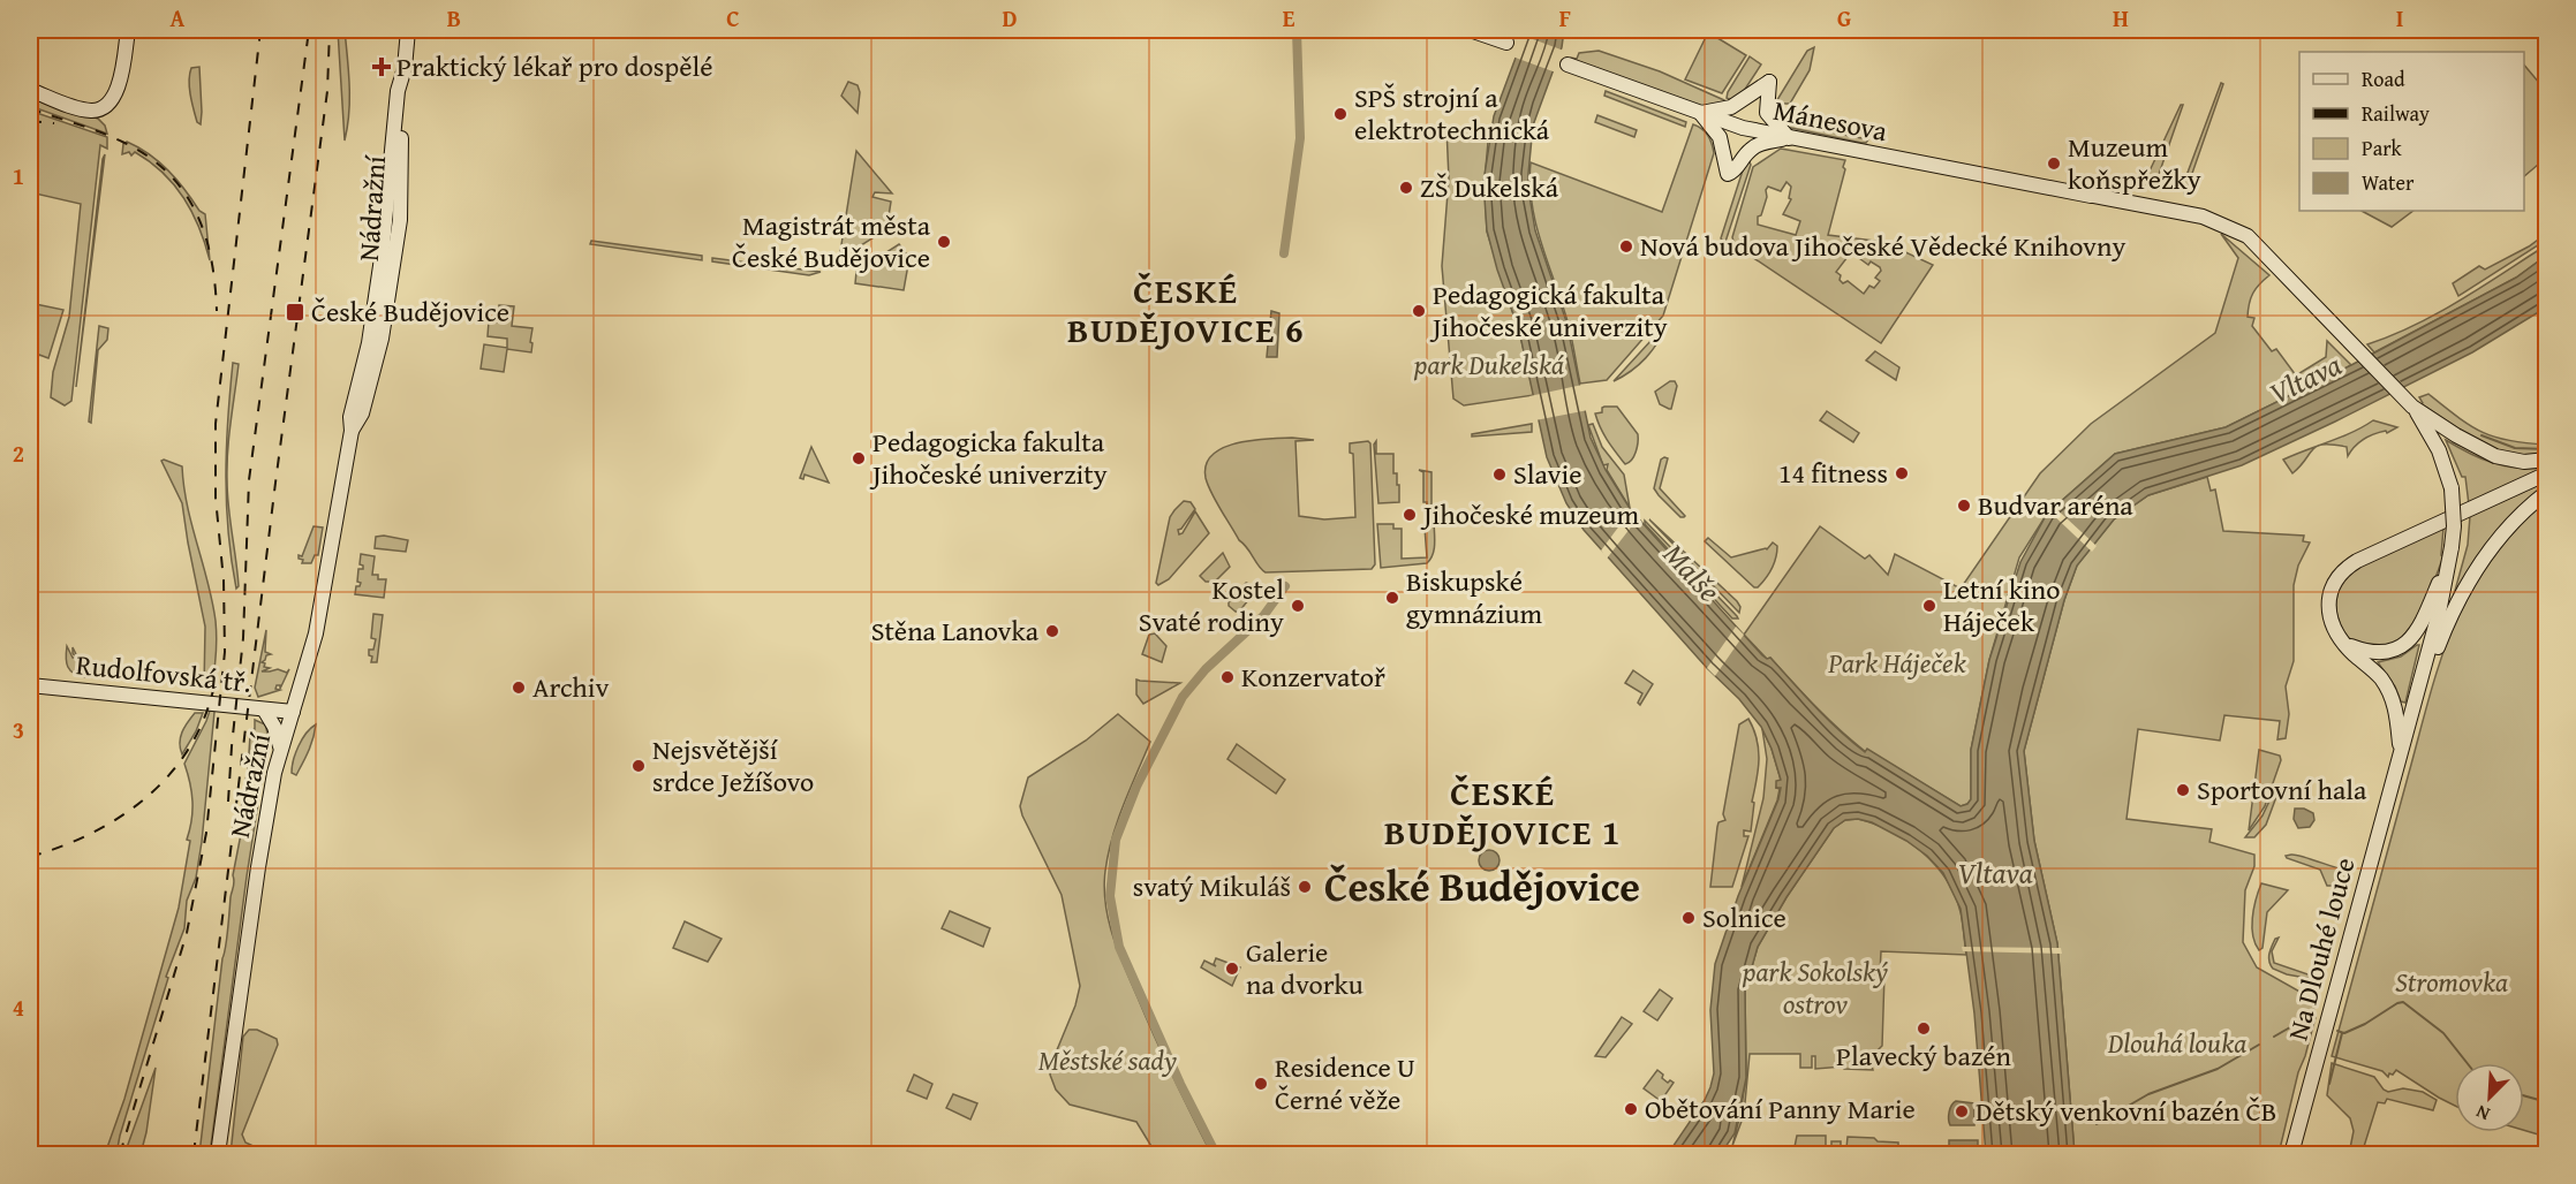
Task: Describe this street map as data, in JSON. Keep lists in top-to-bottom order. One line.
{"streets":{"main road":["Mánesova","Nádražní","Rudolfovská tř.","Na Dlouhé louce"]},"crossings":[["Nádražní","Rudolfovská tř."]],"districts":["ČESKÉ BUDĚJOVICE 6","ČESKÉ BUDĚJOVICE 1","České Budějovice"],"water":["Vltava","Malše"],"parks":["park Dukelská","Park Háječek","park Sokolský ostrov","Stromovka","Dlouhá louka","Městské sady"],"places":{"health":["Praktický lékař pro dospělé"],"other":["SPŠ strojní a elektrotechnická","Muzeum koňspřežky","ZŠ Dukelská","Magistrát města České Budějovice","Nová budova Jihočeské Vědecké Knihovny","Pedagogická fakulta Jihočeské univerzity","Pedagogicka fakulta Jihočeské univerzity","14 fitness","Slavie","Budvar aréna","Jihočeské muzeum","Biskupské gymnázium","Kostel Svaté rodiny","Letní kino Háječek","Stěna Lanovka","Konzervatoř","Archiv","Nejsvětější srdce Ježíšovo","Sportovní hala","svatý Mikuláš","Solnice","Galerie na dvorku","Plavecký bazén","Residence U Černé věže","Obětování Panny Marie","Dětský venkovní bazén ČB"],"transit":["České Budějovice"]},"legend":["Road","Railway","Park","Water"],"north":"bottom left","grid":{"columns":["A","B","C","D","E","F","G","H","I"],"rows":["1","2","3","4"]}}
